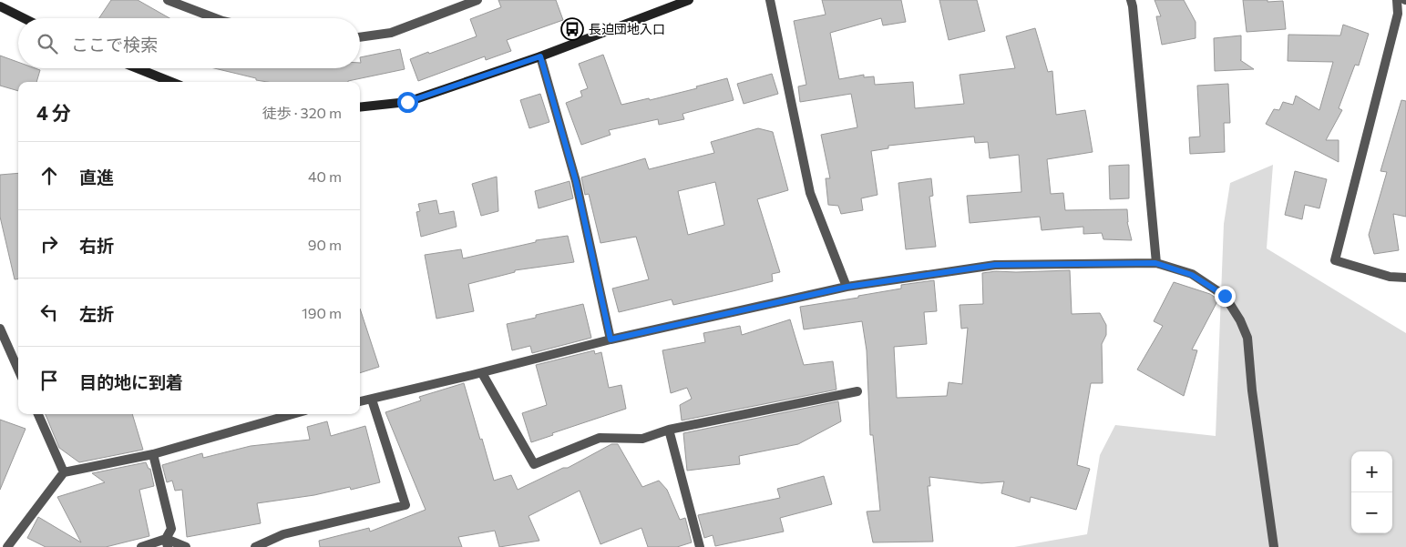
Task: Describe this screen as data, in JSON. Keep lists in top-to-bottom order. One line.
{"places":{"bus stop":["長迫団地入口"]},"page":{"search":"ここで検索","heading":["4 分","徒歩 · 320 m"],"list":[["直進","40 m"],["右折","90 m"],["左折","190 m"],"目的地に到着"],"map_buttons":["+","−"]}}
